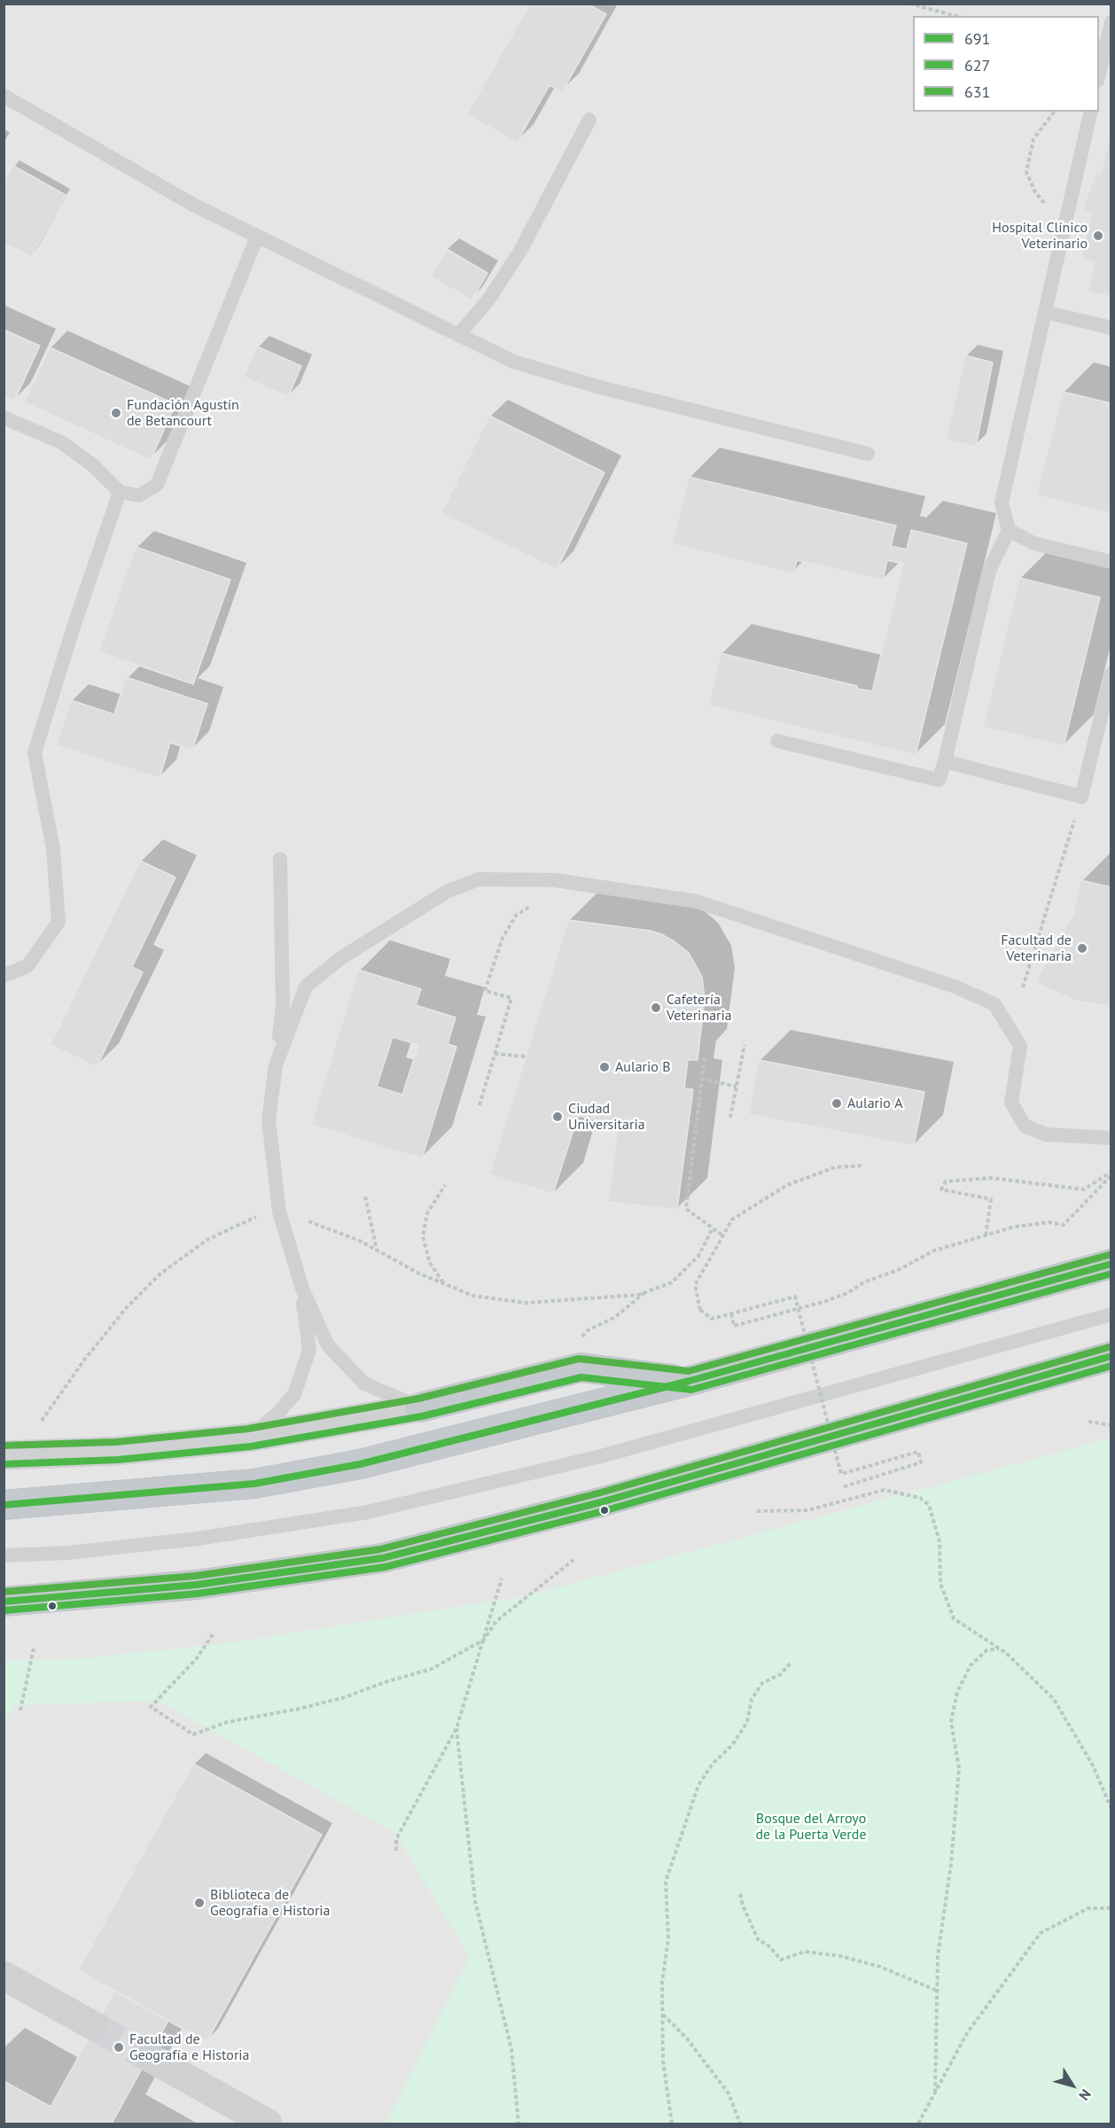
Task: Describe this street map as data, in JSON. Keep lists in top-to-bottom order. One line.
{"parks":["Bosque del Arroyo de la Puerta Verde"],"places":["Hospital Clínico Veterinario","Fundación Agustín de Betancourt","Facultad de Veterinaria","Cafetería Veterinaria","Aulario B","Aulario A","Ciudad Universitaria","Biblioteca de Geografía e Historia","Facultad de Geografía e Historia"],"lines":["transit line 631","transit line 691","transit line 627"],"legend":["691","627","631"],"north":"bottom right"}
